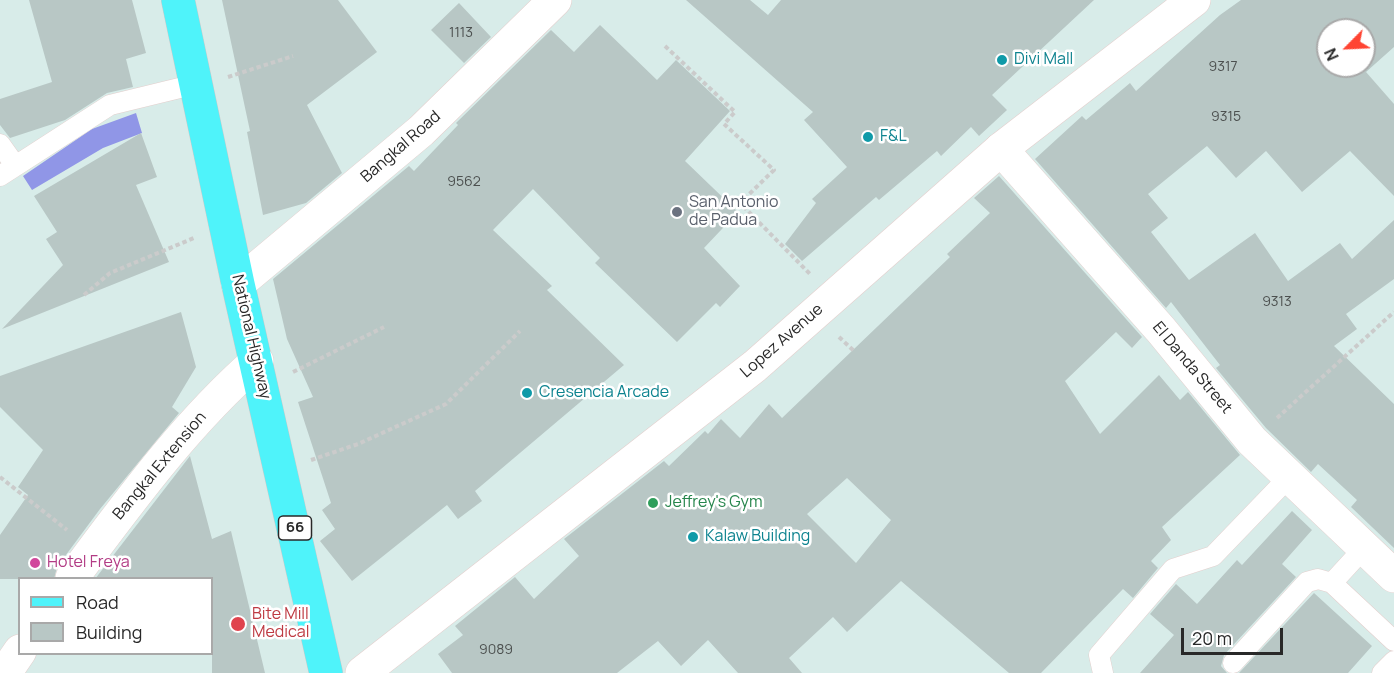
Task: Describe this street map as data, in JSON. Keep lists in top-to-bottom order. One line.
{"streets":{"main road":["National Highway","66"],"street":["Bangkal Road","Lopez Avenue","El Danda Street","Bangkal Extension"]},"crossings":[["Bangkal Road","National Highway"],["National Highway","Bangkal Extension"],["Lopez Avenue","El Danda Street"]],"places":["Divi Mall","F&L","San Antonio de Padua","Cresencia Arcade","Jeffrey's Gym","Kalaw Building","Hotel Freya","Bite Mill Medical"],"house_numbers":["1113","9317","9315","9562","9313","9089"],"legend":["Road","Building"],"scale_bar":"20 m","north":"bottom left"}
